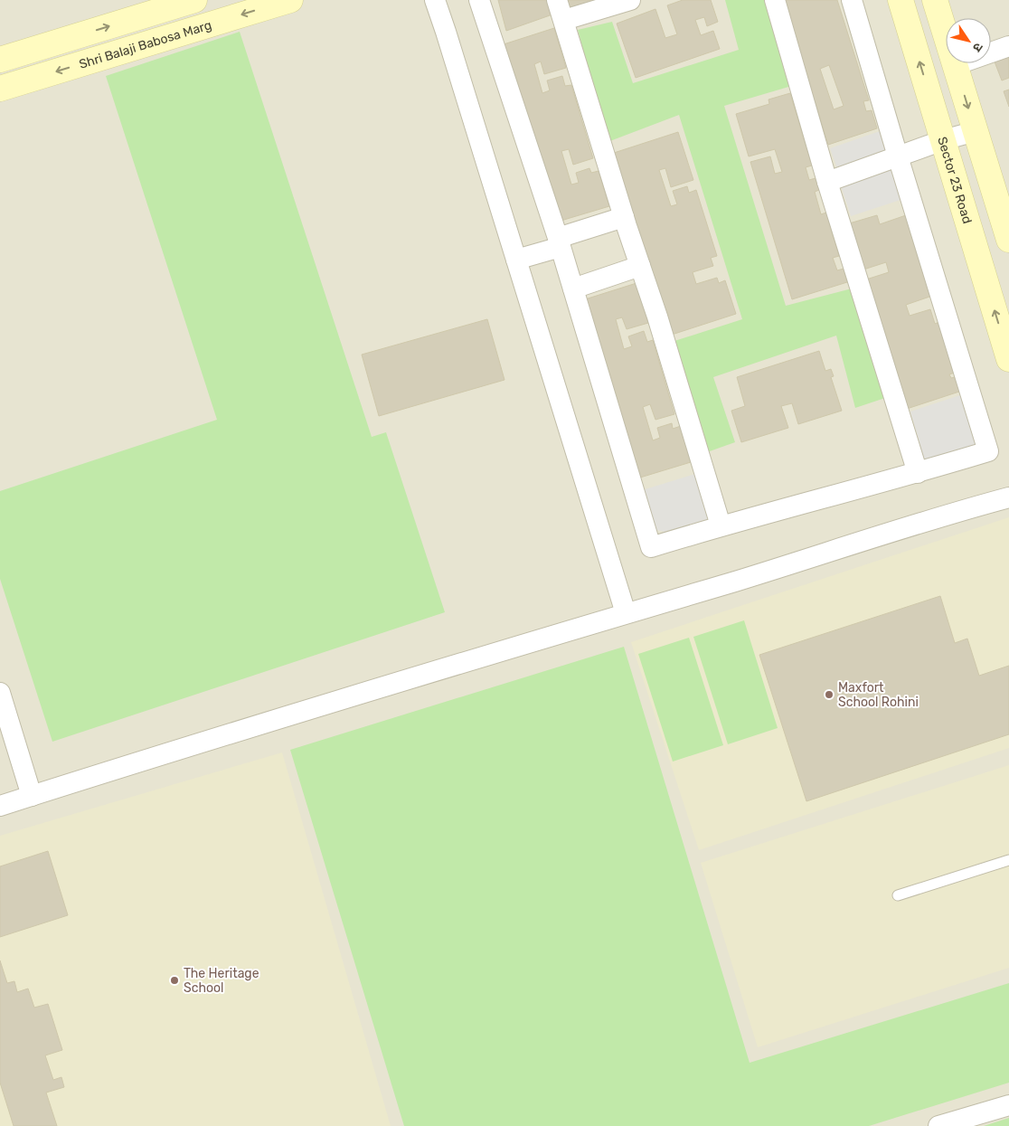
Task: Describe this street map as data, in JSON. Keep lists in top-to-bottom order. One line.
{"streets":{"street":["Shri Balaji Babosa Marg","Sector 23 Road"]},"places":["Maxfort School Rohini","The Heritage School"],"north":"bottom right"}
